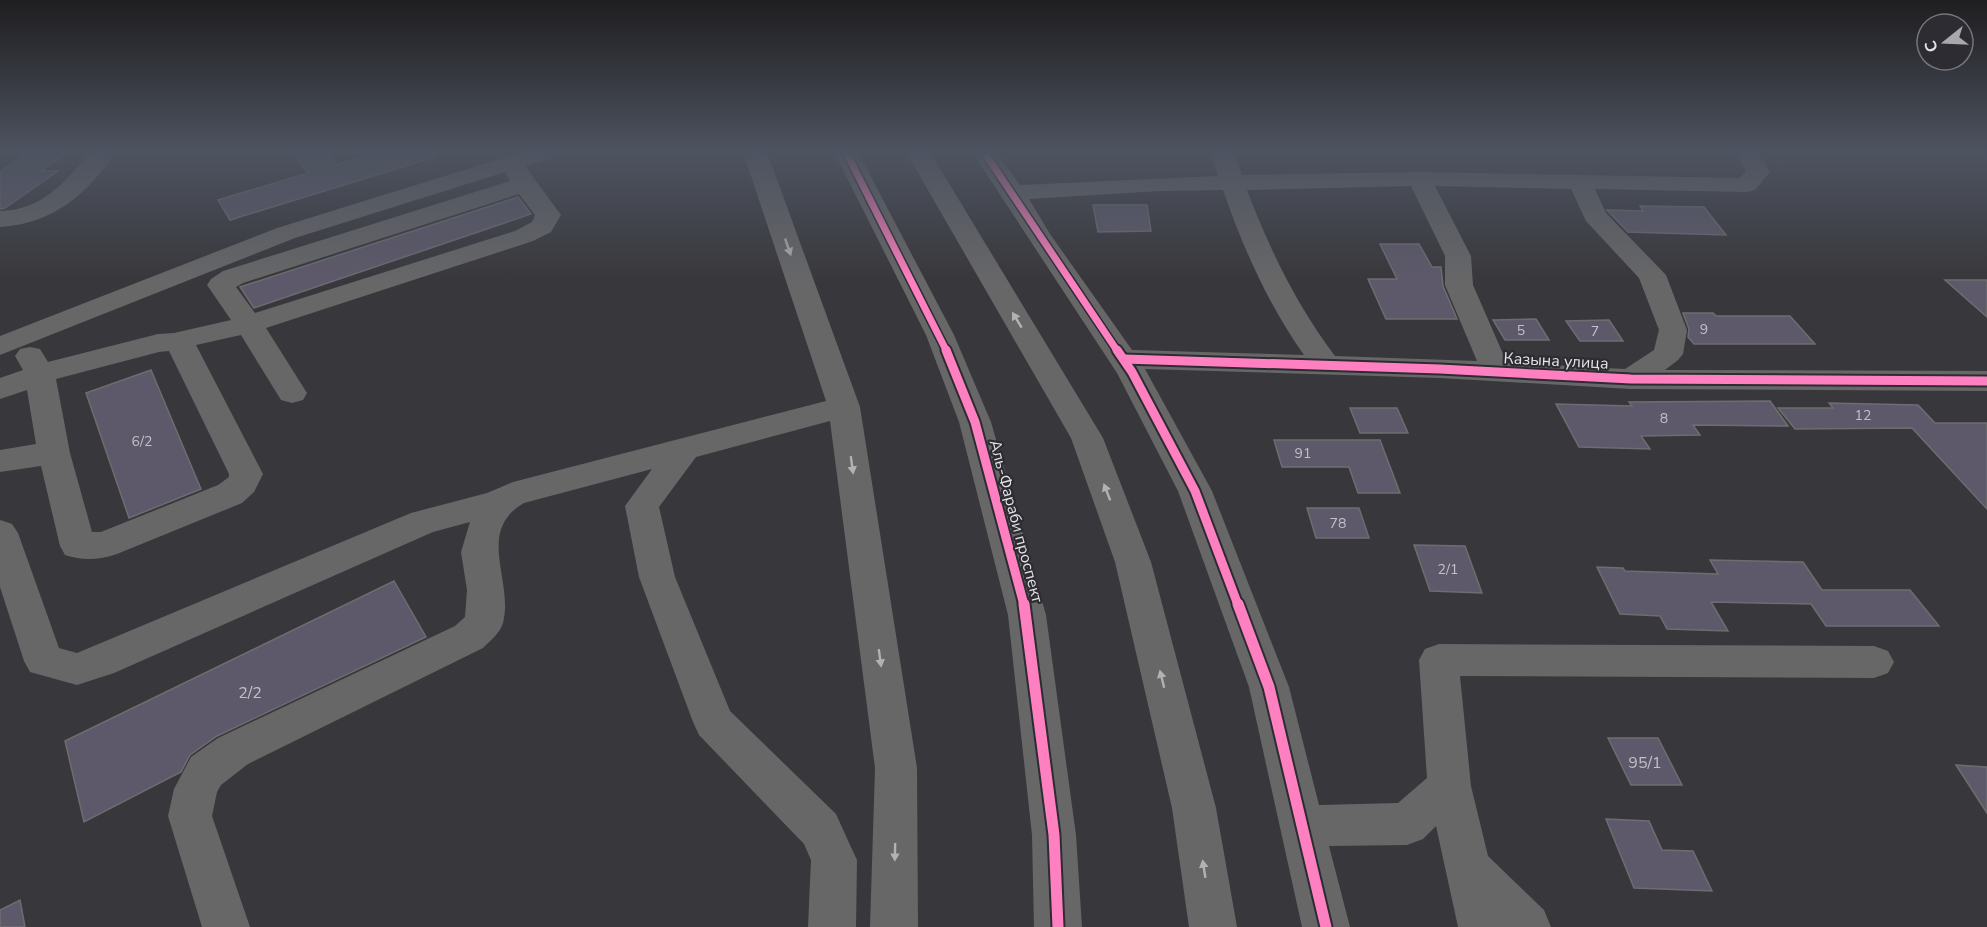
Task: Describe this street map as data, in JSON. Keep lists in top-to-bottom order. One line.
{"streets":{"street":["Казына улица","Аль-Фараби проспект"]},"house_numbers":["9","5","7","12","8","6/2","91","78","2/1","2/2","95/1"],"north":"left"}
